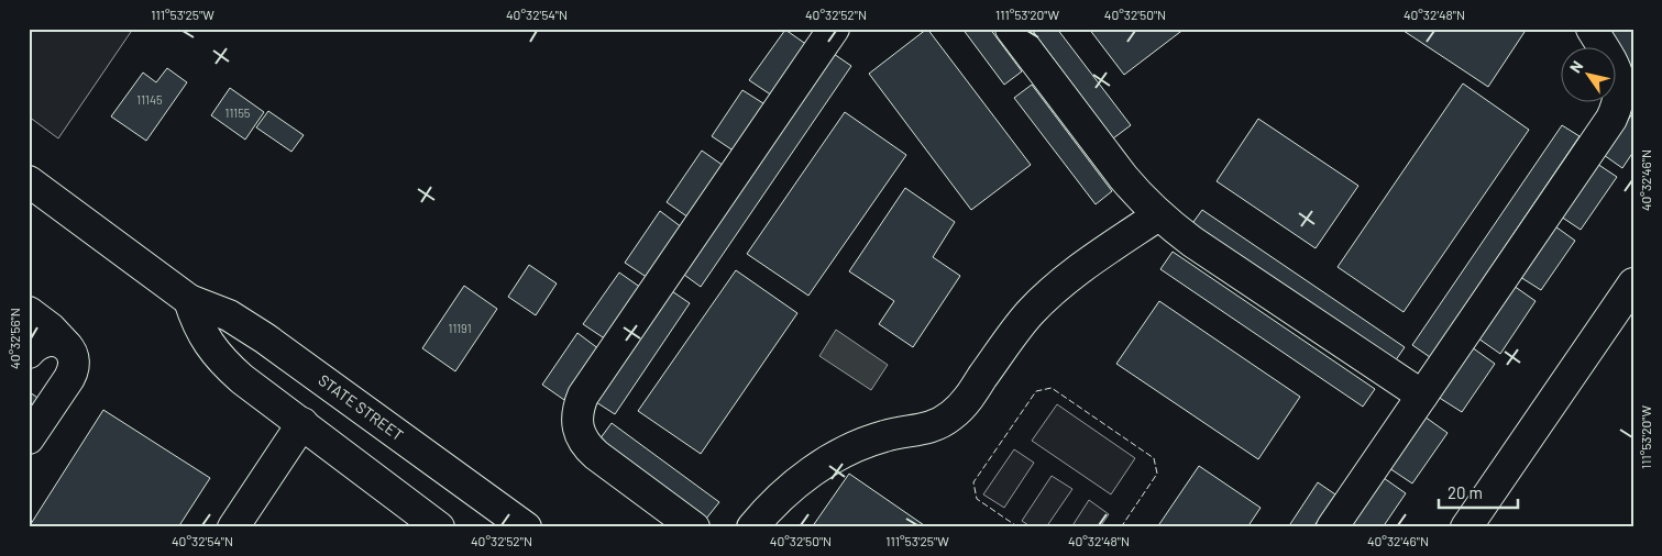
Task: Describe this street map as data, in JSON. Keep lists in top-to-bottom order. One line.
{"streets":{"main road":["STATE STREET"]},"house_numbers":["11145","11155","11191"],"scale_bar":"20 m","north":"top left","coordinates":["111°53'25\"W","40°32'54\"N","40°32'52\"N","111°53'20\"W","40°32'50\"N","40°32'48\"N","40°32'46\"N","40°32'56\"N"]}
